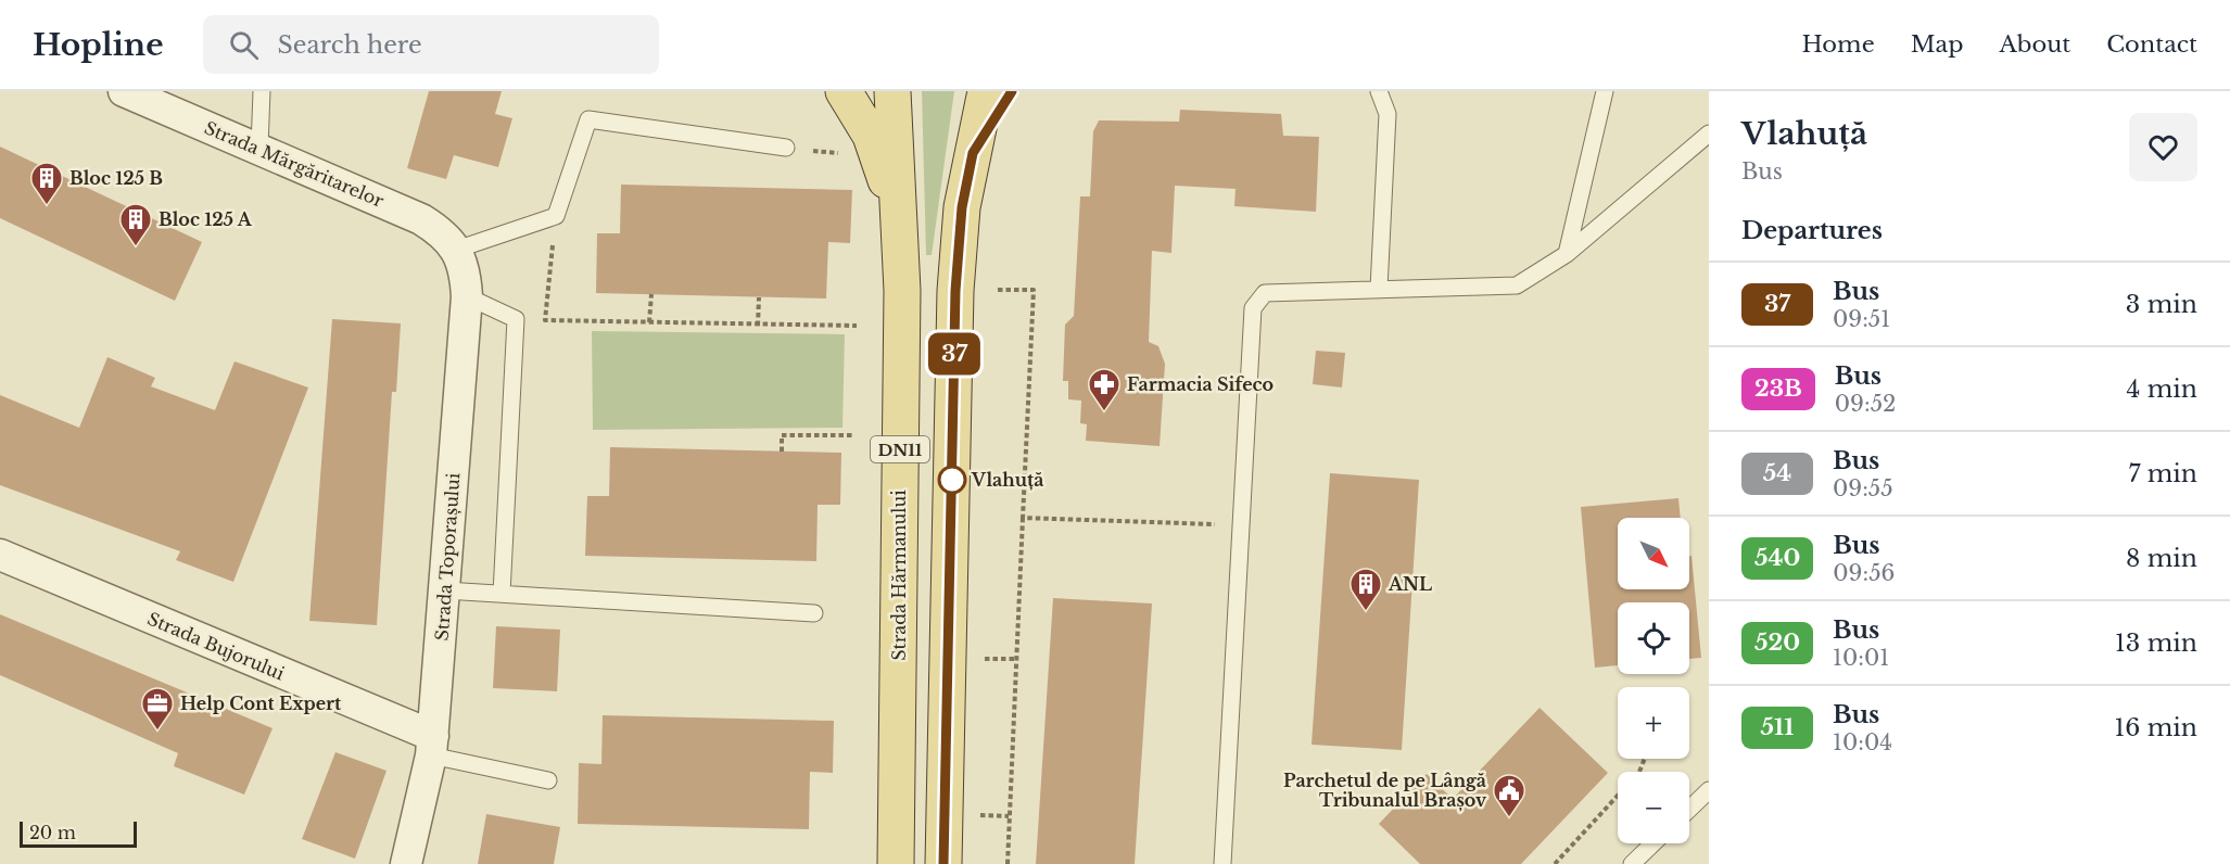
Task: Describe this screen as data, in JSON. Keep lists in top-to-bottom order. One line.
{"streets":{"main road":["DN11","Strada Hărmanului"],"street":["Strada Mărgăritarelor","Strada Toporașului","Strada Bujorului"]},"crossings":[["Strada Mărgăritarelor","Strada Toporașului"],["Strada Toporașului","Strada Bujorului"]],"places":{"building":["Bloc 125 B","Bloc 125 A","ANL"],"pharmacy":["Farmacia Sifeco"],"other":["Vlahuță"],"office":["Help Cont Expert"],"public building":["Parchetul de pe Lângă Tribunalul Brașov"]},"lines":["bus line 37"],"scale_bar":"20 m","north":"bottom right","page":{"header":"Hopline","search":"Search here","nav":["Home","Map","About","Contact"],"on_map":"37","heading":[["Vlahuță","Bus"],"Departures"],"list":[{"mark":"37","name":"Bus","note":"09:51","value":"3 min"},{"mark":"23B","name":"Bus","note":"09:52","value":"4 min"},{"mark":"54","name":"Bus","note":"09:55","value":"7 min"},{"mark":"540","name":"Bus","note":"09:56","value":"8 min"},{"mark":"520","name":"Bus","note":"10:01","value":"13 min"},{"mark":"511","name":"Bus","note":"10:04","value":"16 min"}],"map_buttons":["+","−"],"scale":"20 m"}}
